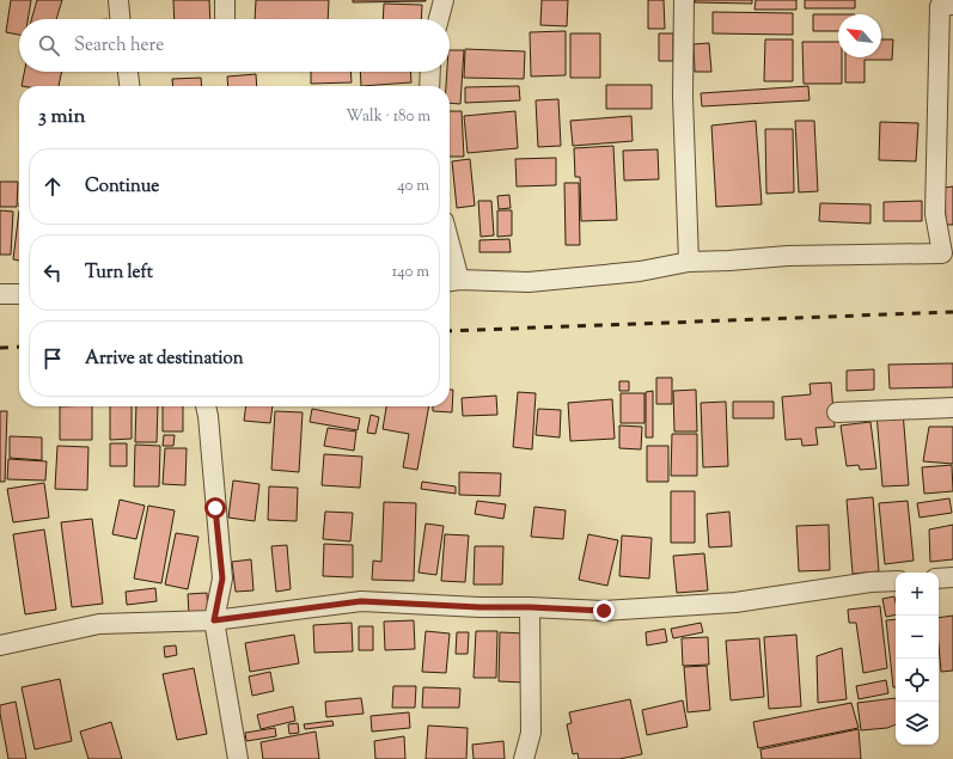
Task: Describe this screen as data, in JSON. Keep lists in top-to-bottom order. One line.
{"north":"top left","page":{"search":"Search here","heading":["3 min","Walk · 180 m"],"list":[["Continue","40 m"],["Turn left","140 m"],"Arrive at destination"],"map_buttons":["+","−"]}}
